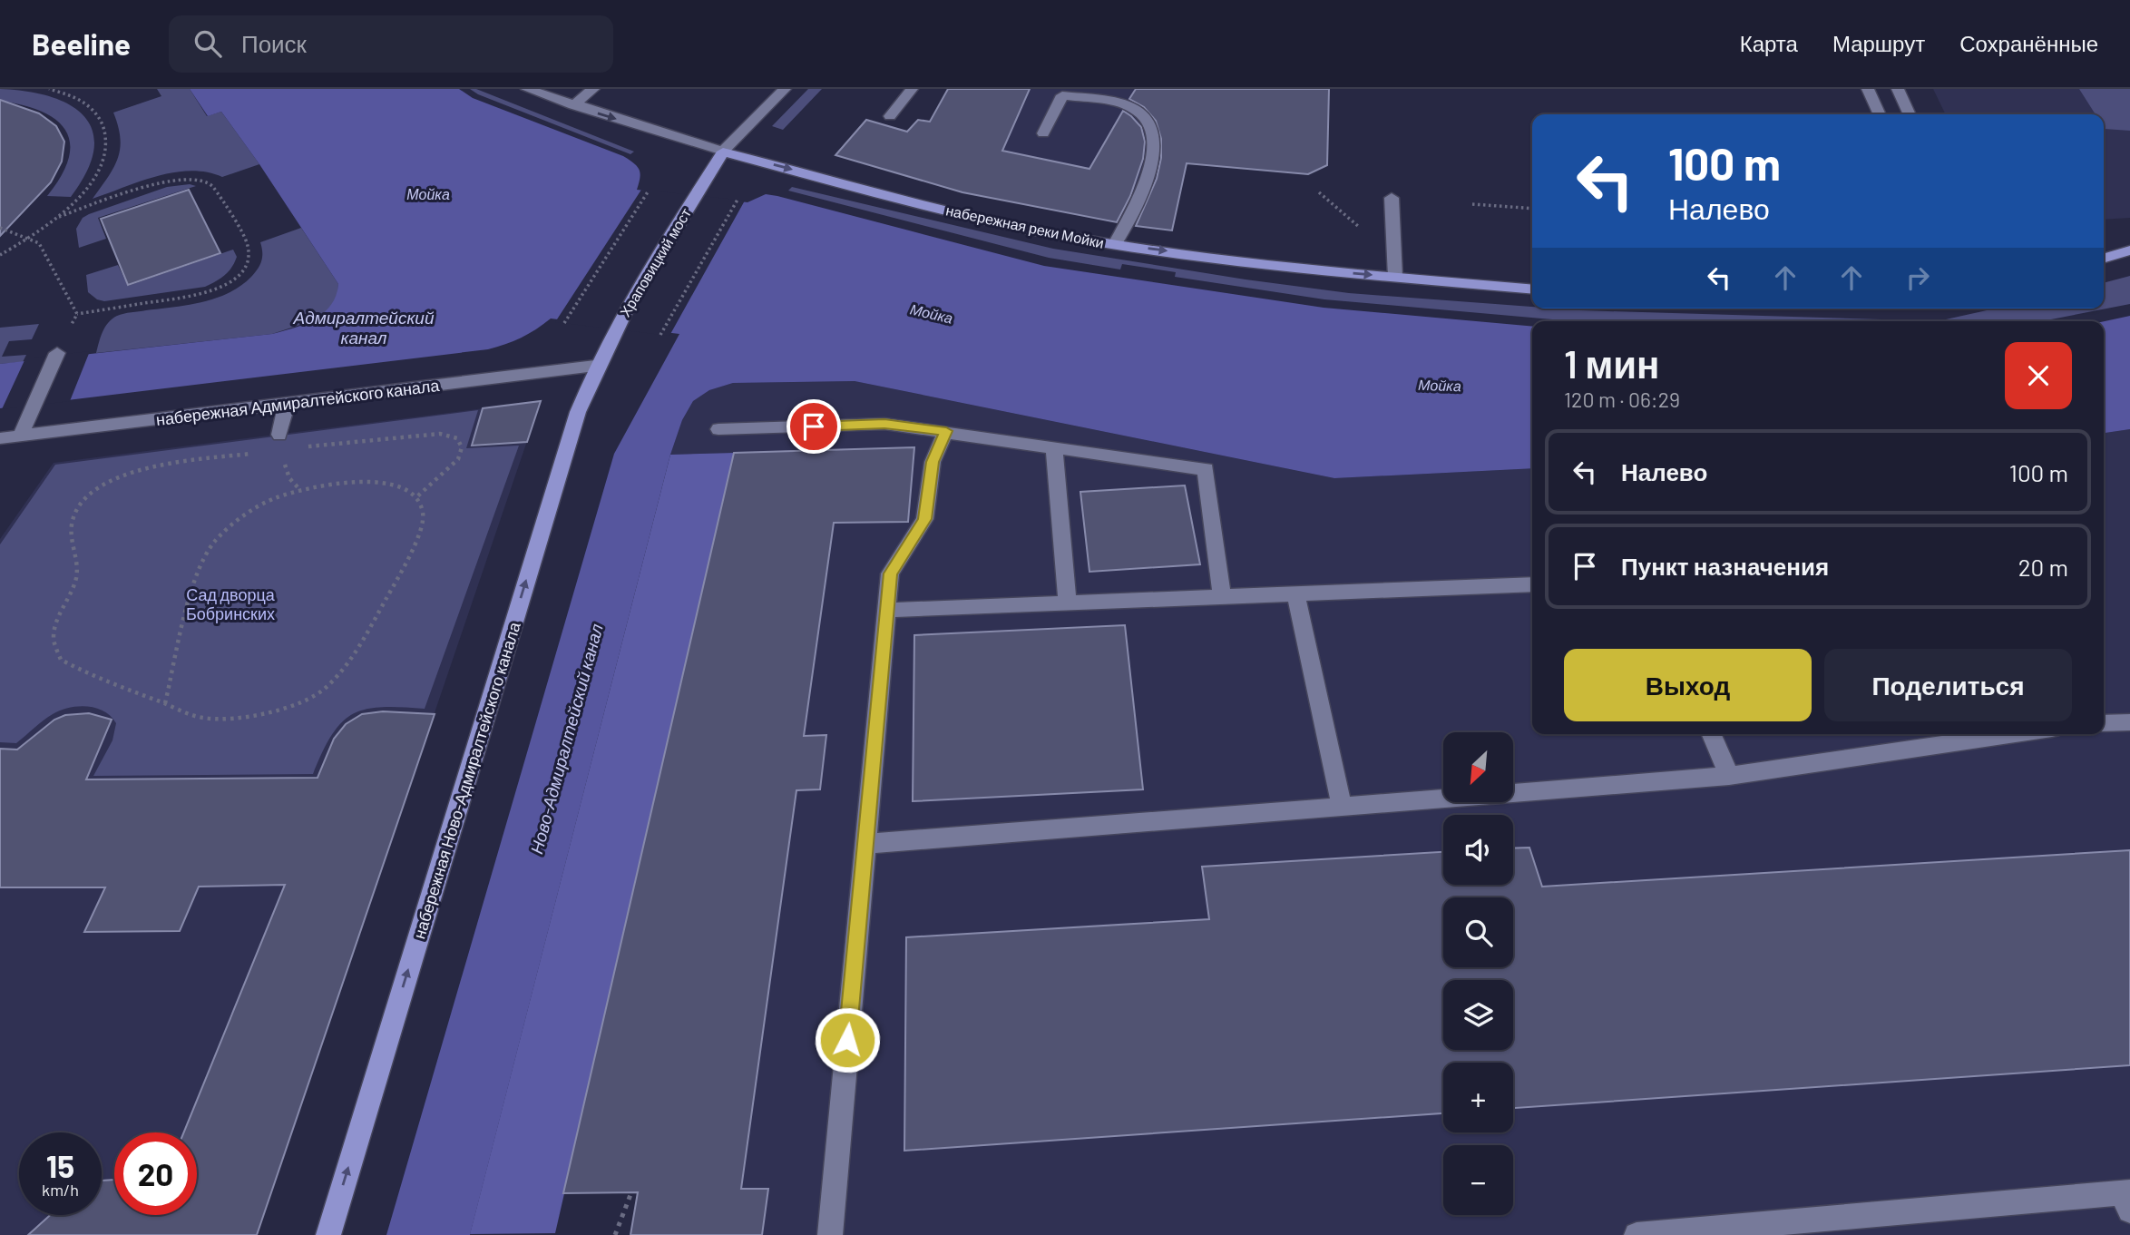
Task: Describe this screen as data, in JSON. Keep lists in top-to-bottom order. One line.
{"streets":{"main road":["набережная реки Мойки","Храповицкий мост","набережная Ново-Адмиралтейского канала"],"street":["набережная Адмиралтейского канала"]},"crossings":[["набережная реки Мойки","Храповицкий мост"],["Храповицкий мост","набережная Ново-Адмиралтейского канала"],["набережная Адмиралтейского канала","набережная Ново-Адмиралтейского канала"]],"one_way":["набережная реки Мойки","набережная Ново-Адмиралтейского канала"],"water":["Мойка","Адмиралтейский канал","Ново-Адмиралтейский канал"],"parks":["Сад дворца Бобринских"],"north":"bottom left","page":{"header":"Beeline","search":"Поиск","nav":["Карта","Маршрут","Сохранённые"],"turn":["100 m","Налево"],"heading":["1 мин","120 m · 06:29"],"list":[{"name":"Налево","value":"100 m"},{"name":"Пункт назначения","value":"20 m"}],"buttons":["Выход","Поделиться"],"map_buttons":["+","−"],"speed":"15 km/h","limit":"20"}}
